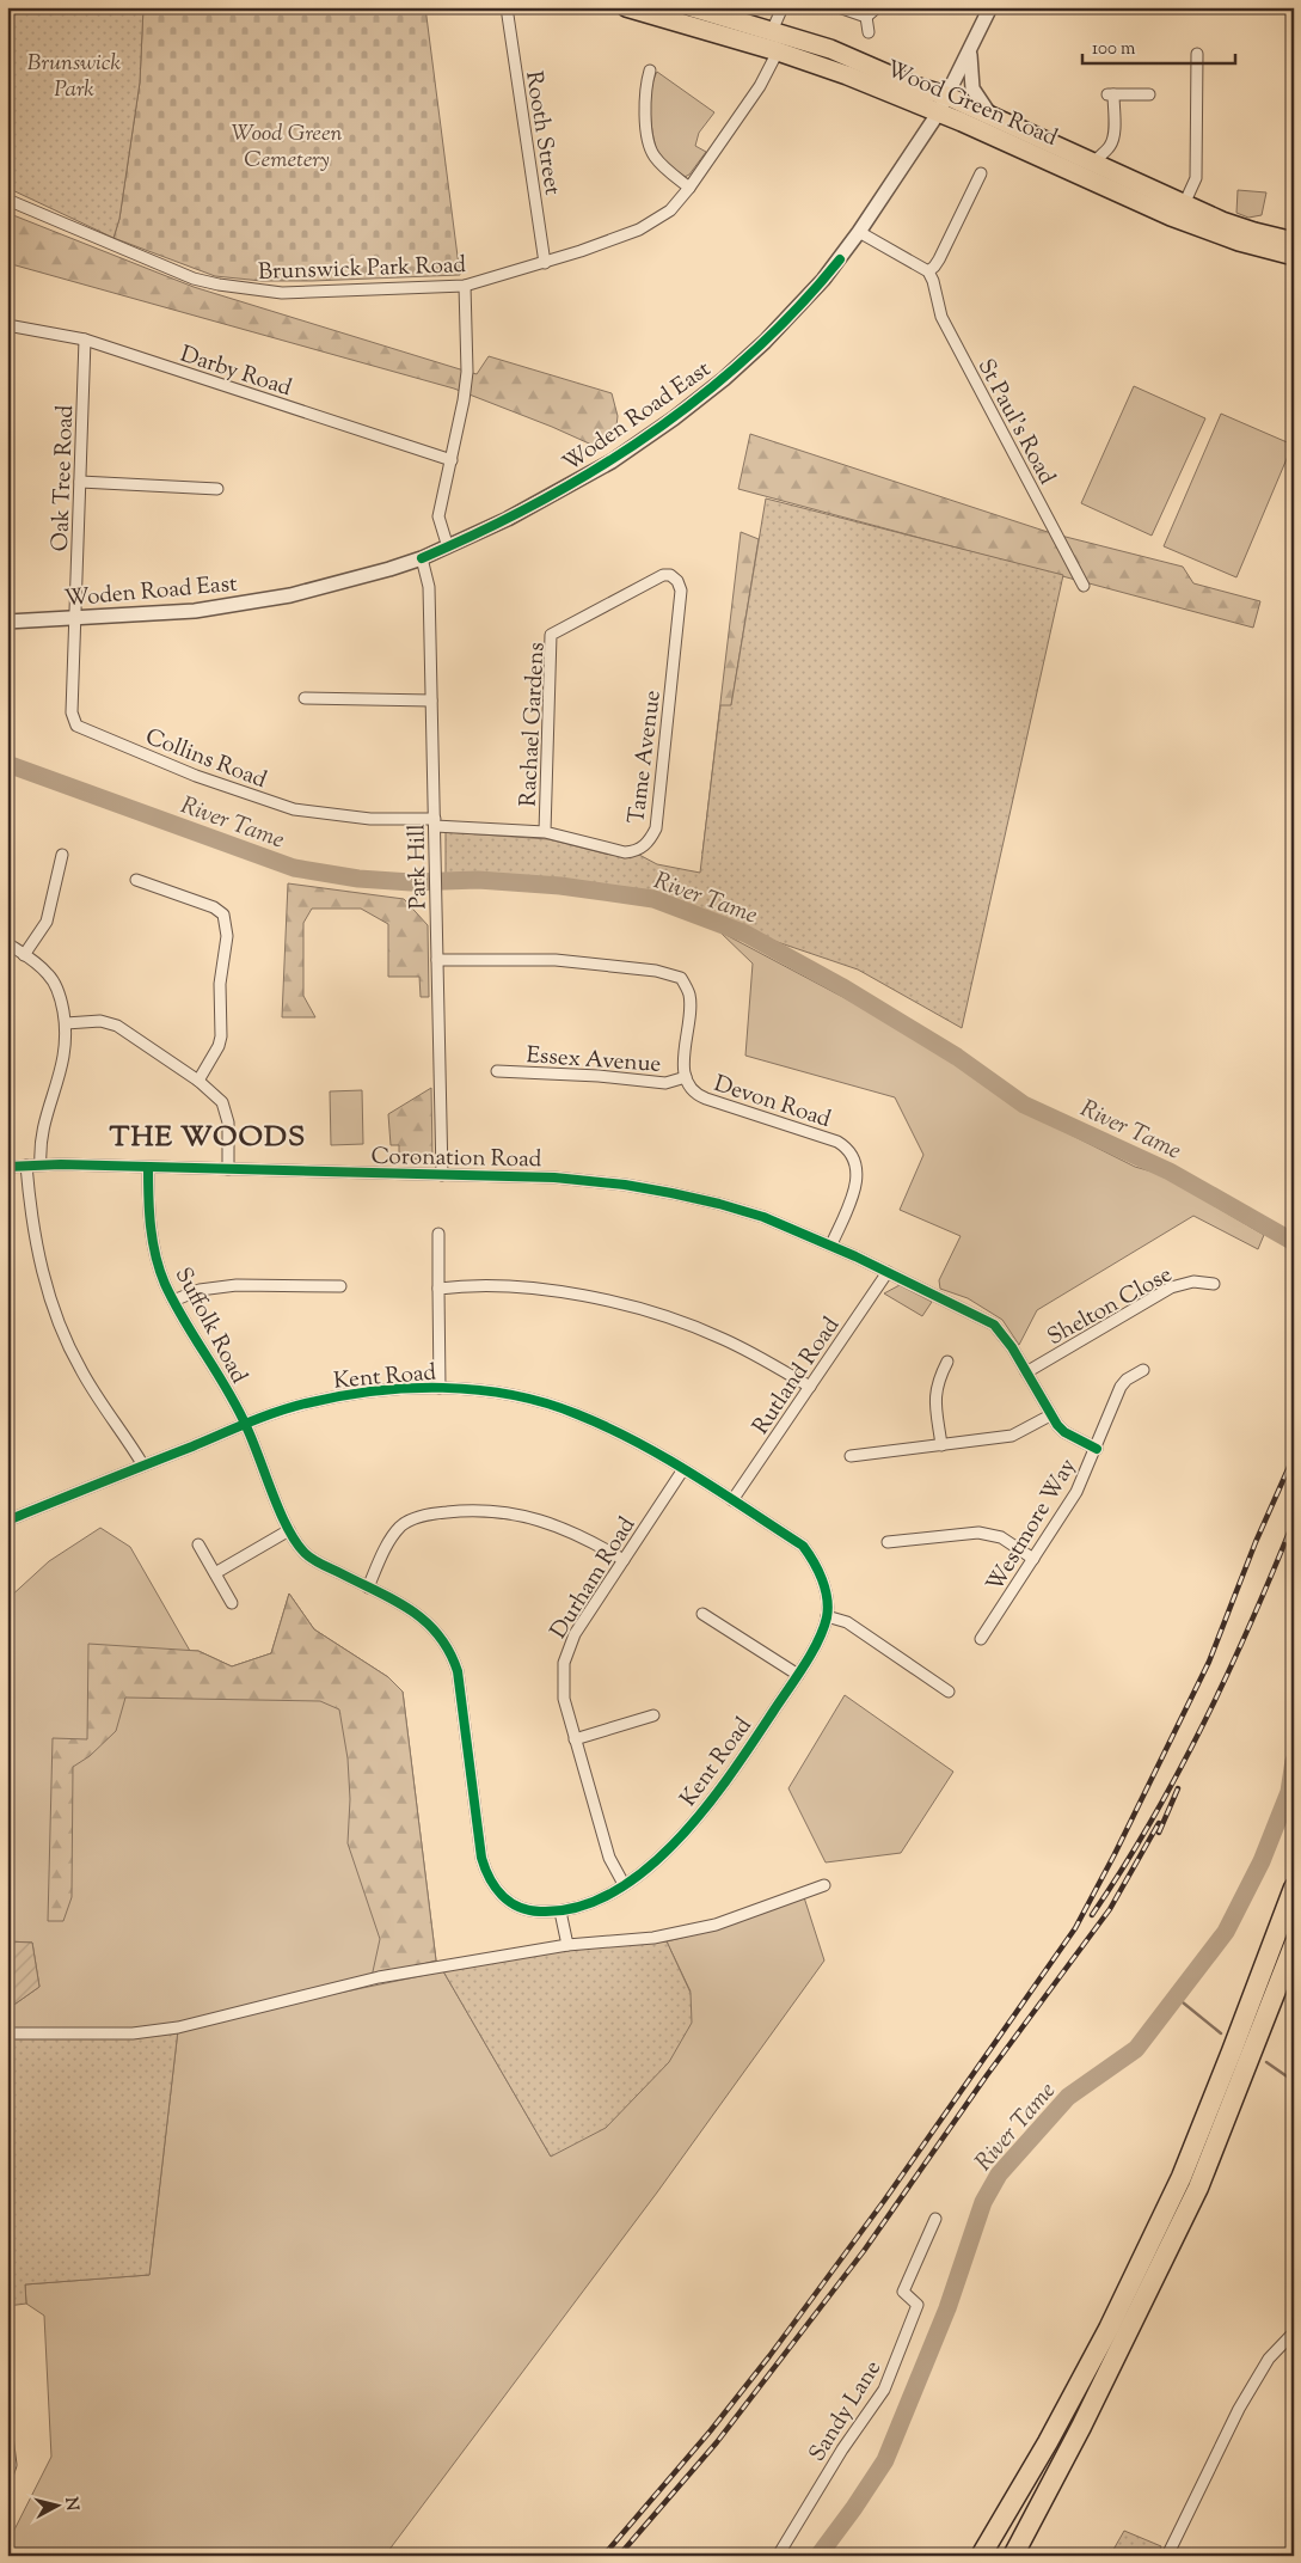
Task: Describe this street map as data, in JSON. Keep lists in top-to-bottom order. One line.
{"streets":{"highway":["Wood Green Road"],"street":["Rooth Street","Brunswick Park Road","Darby Road","Woden Road East","St Paul's Road","Oak Tree Road","Rachael Gardens","Collins Road","Tame Avenue","Park Hill","Essex Avenue","Devon Road","Coronation Road","Shelton Close","Suffolk Road","Kent Road","Rutland Road","Westmore Way","Durham Road","Sandy Lane"]},"crossings":[["Wood Green Road","Brunswick Park Road"],["Wood Green Road","Woden Road East"],["Rooth Street","Brunswick Park Road"],["Darby Road","Oak Tree Road"],["Woden Road East","Oak Tree Road"],["Woden Road East","Collins Road"],["Woden Road East","Park Hill"],["Oak Tree Road","Collins Road"],["Rachael Gardens","Tame Avenue"],["Collins Road","Tame Avenue"],["Collins Road","Park Hill"],["Tame Avenue","Park Hill"],["Park Hill","Devon Road"],["Park Hill","Coronation Road"],["Essex Avenue","Devon Road"],["Devon Road","Coronation Road"],["Coronation Road","Shelton Close"],["Coronation Road","Suffolk Road"],["Coronation Road","Rutland Road"],["Coronation Road","Westmore Way"],["Suffolk Road","Kent Road"],["Kent Road","Rutland Road"],["Kent Road","Durham Road"]],"districts":["THE WOODS"],"water":["River Tame"],"parks":["Brunswick Park","Wood Green Cemetery"],"scale_bar":"100 m","north":"right"}
